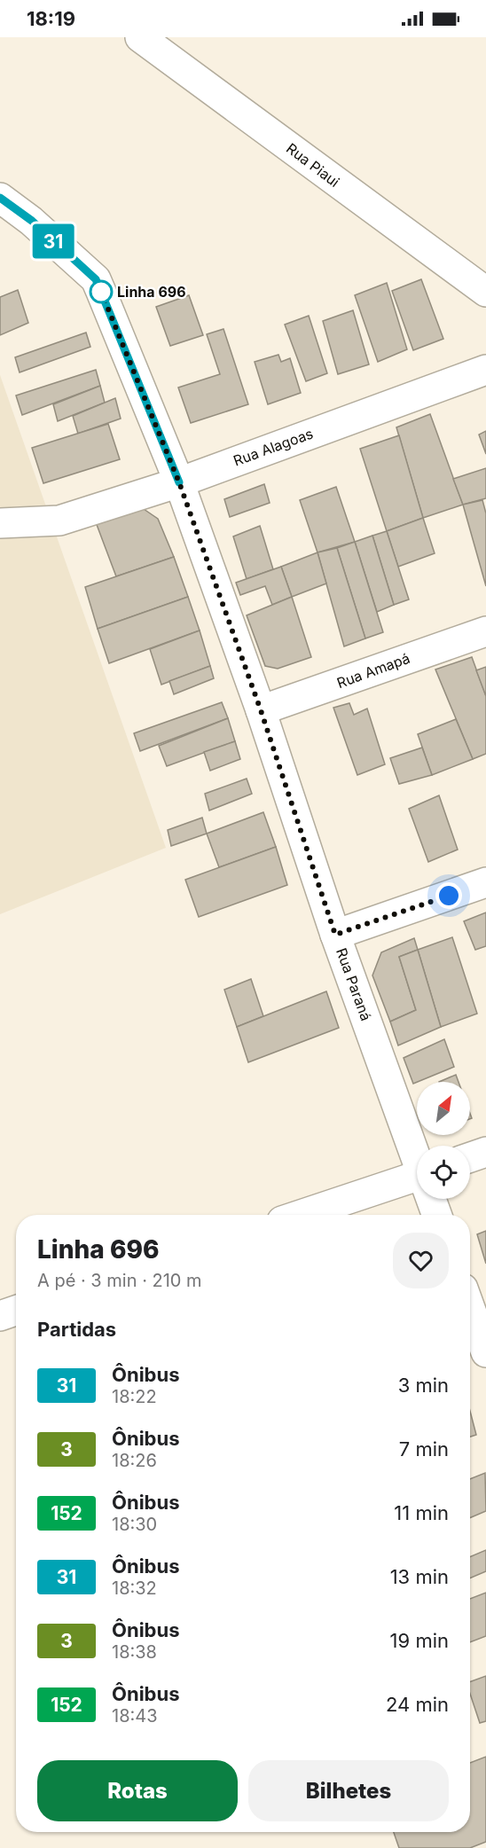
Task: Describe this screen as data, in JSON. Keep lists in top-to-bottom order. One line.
{"streets":{"street":["Rua Piaui","Rua Alagoas","Rua Amapá","Rua Paraná"]},"crossings":[["Rua Alagoas","Rua Paraná"],["Rua Amapá","Rua Paraná"]],"places":["Linha 696"],"lines":["bus line 31"],"north":"top right","page":{"status":"18:19","on_map":"31","heading":[["Linha 696","A pé · 3 min · 210 m"],"Partidas"],"list":[{"mark":"31","name":"Ônibus","note":"18:22","value":"3 min"},{"mark":"3","name":"Ônibus","note":"18:26","value":"7 min"},{"mark":"152","name":"Ônibus","note":"18:30","value":"11 min"},{"mark":"31","name":"Ônibus","note":"18:32","value":"13 min"},{"mark":"3","name":"Ônibus","note":"18:38","value":"19 min"},{"mark":"152","name":"Ônibus","note":"18:43","value":"24 min"}],"buttons":["Rotas","Bilhetes"]}}
